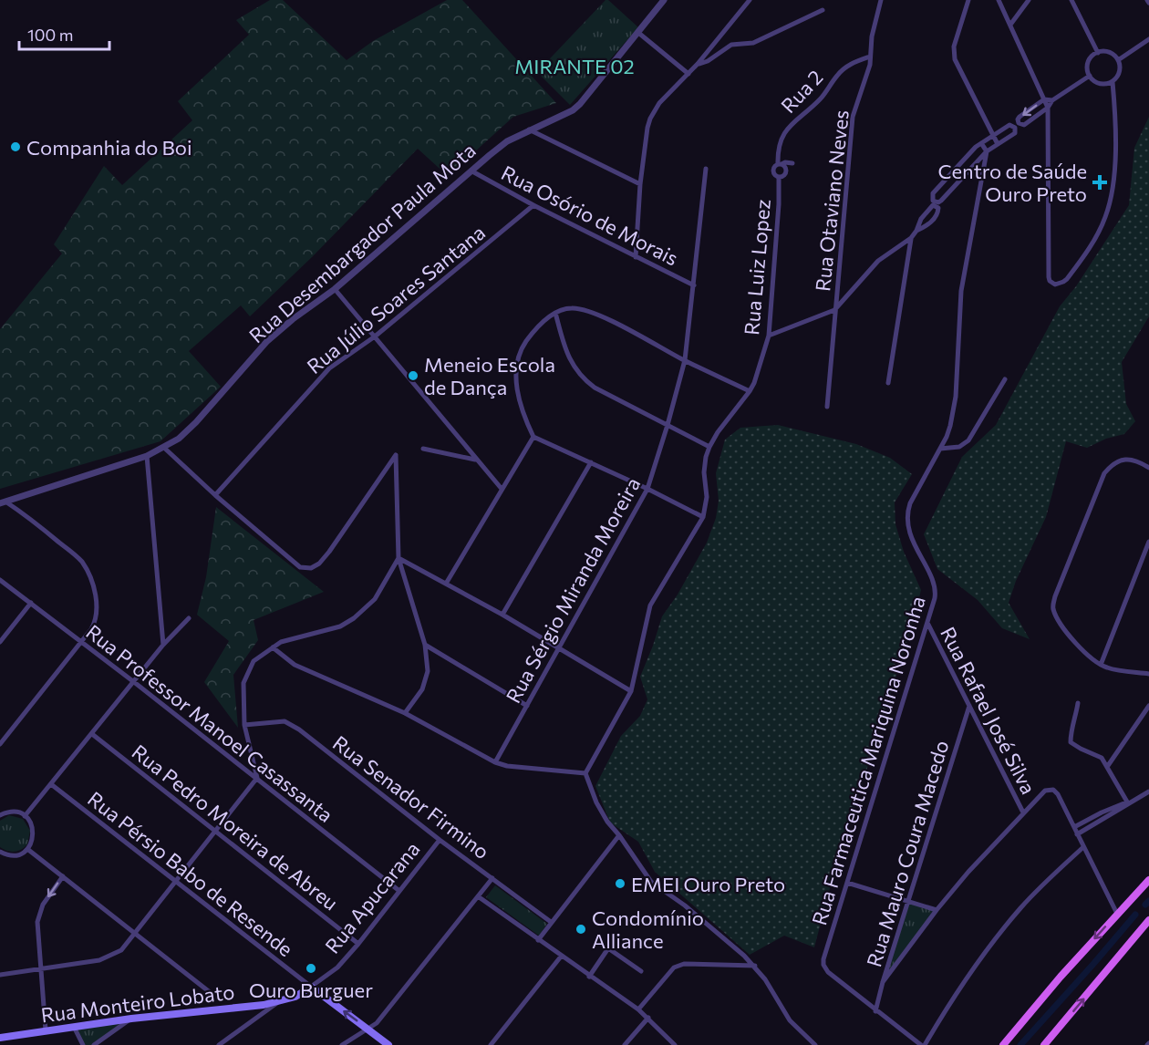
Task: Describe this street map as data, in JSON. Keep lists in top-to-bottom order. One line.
{"streets":{"main road":["Rua Apucarana","Rua Monteiro Lobato"],"street":["Rua 2","Rua Otaviano Neves","Rua Osório de Morais","Rua Desembargador Paula Mota","Rua Luiz Lopez","Rua Júlio Soares Santana","Rua Sérgio Miranda Moreira","Rua Rafael José Silva","Rua Professor Manoel Casassanta","Rua Farmaceutica Mariquina Noronha","Rua Senador Firmino","Rua Pedro Moreira de Abreu","Rua Mauro Coura Macedo","Rua Pérsio Babo de Resende"]},"crossings":[["Rua 2","Rua Otaviano Neves"],["Rua 2","Rua Luiz Lopez"],["Rua Osório de Morais","Rua Desembargador Paula Mota"],["Rua Osório de Morais","Rua Júlio Soares Santana"],["Rua Osório de Morais","Rua Sérgio Miranda Moreira"],["Rua Rafael José Silva","Rua Farmaceutica Mariquina Noronha"],["Rua Rafael José Silva","Rua Mauro Coura Macedo"],["Rua Professor Manoel Casassanta","Rua Apucarana"],["Rua Farmaceutica Mariquina Noronha","Rua Mauro Coura Macedo"],["Rua Senador Firmino","Rua Apucarana"],["Rua Pedro Moreira de Abreu","Rua Apucarana"],["Rua Pérsio Babo de Resende","Rua Apucarana"],["Rua Apucarana","Rua Monteiro Lobato"]],"parks":["MIRANTE 02"],"places":{"other":["Companhia do Boi","Meneio Escola de Dança","EMEI Ouro Preto","Condomínio Alliance","Ouro Burguer"],"health":["Centro de Saúde Ouro Preto"]},"scale_bar":"100 m"}
